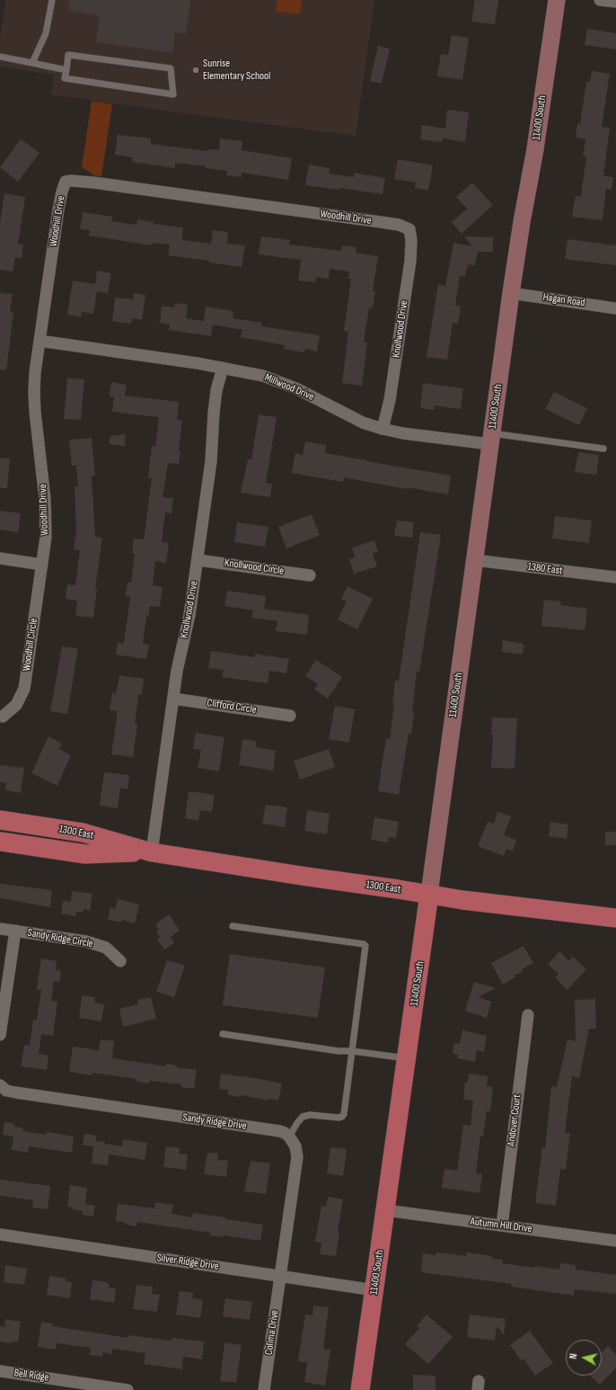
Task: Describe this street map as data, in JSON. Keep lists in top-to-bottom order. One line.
{"streets":{"main road":["11400 South","1300 East"],"street":["Woodhill Drive","Hagan Road","Knollwood Drive","Millwood Drive","Knollwood Circle","1380 East","Woodhill Circle","Clifford Circle","Sandy Ridge Circle","Andover Court","Sandy Ridge Drive","Autumn Hill Drive","Silver Ridge Drive","Colima Drive","Bell Ridge"]},"crossings":[["11400 South","Hagan Road"],["11400 South","Millwood Drive"],["11400 South","1380 East"],["11400 South","1300 East"],["11400 South","Autumn Hill Drive"],["11400 South","Silver Ridge Drive"],["Woodhill Drive","Knollwood Drive"],["Woodhill Drive","Millwood Drive"],["Woodhill Drive","Woodhill Circle"],["Knollwood Drive","Millwood Drive"],["Knollwood Drive","Knollwood Circle"],["Knollwood Drive","Clifford Circle"],["Knollwood Drive","1300 East"],["Andover Court","Autumn Hill Drive"],["Silver Ridge Drive","Colima Drive"]],"places":["Sunrise Elementary School"],"north":"left"}
